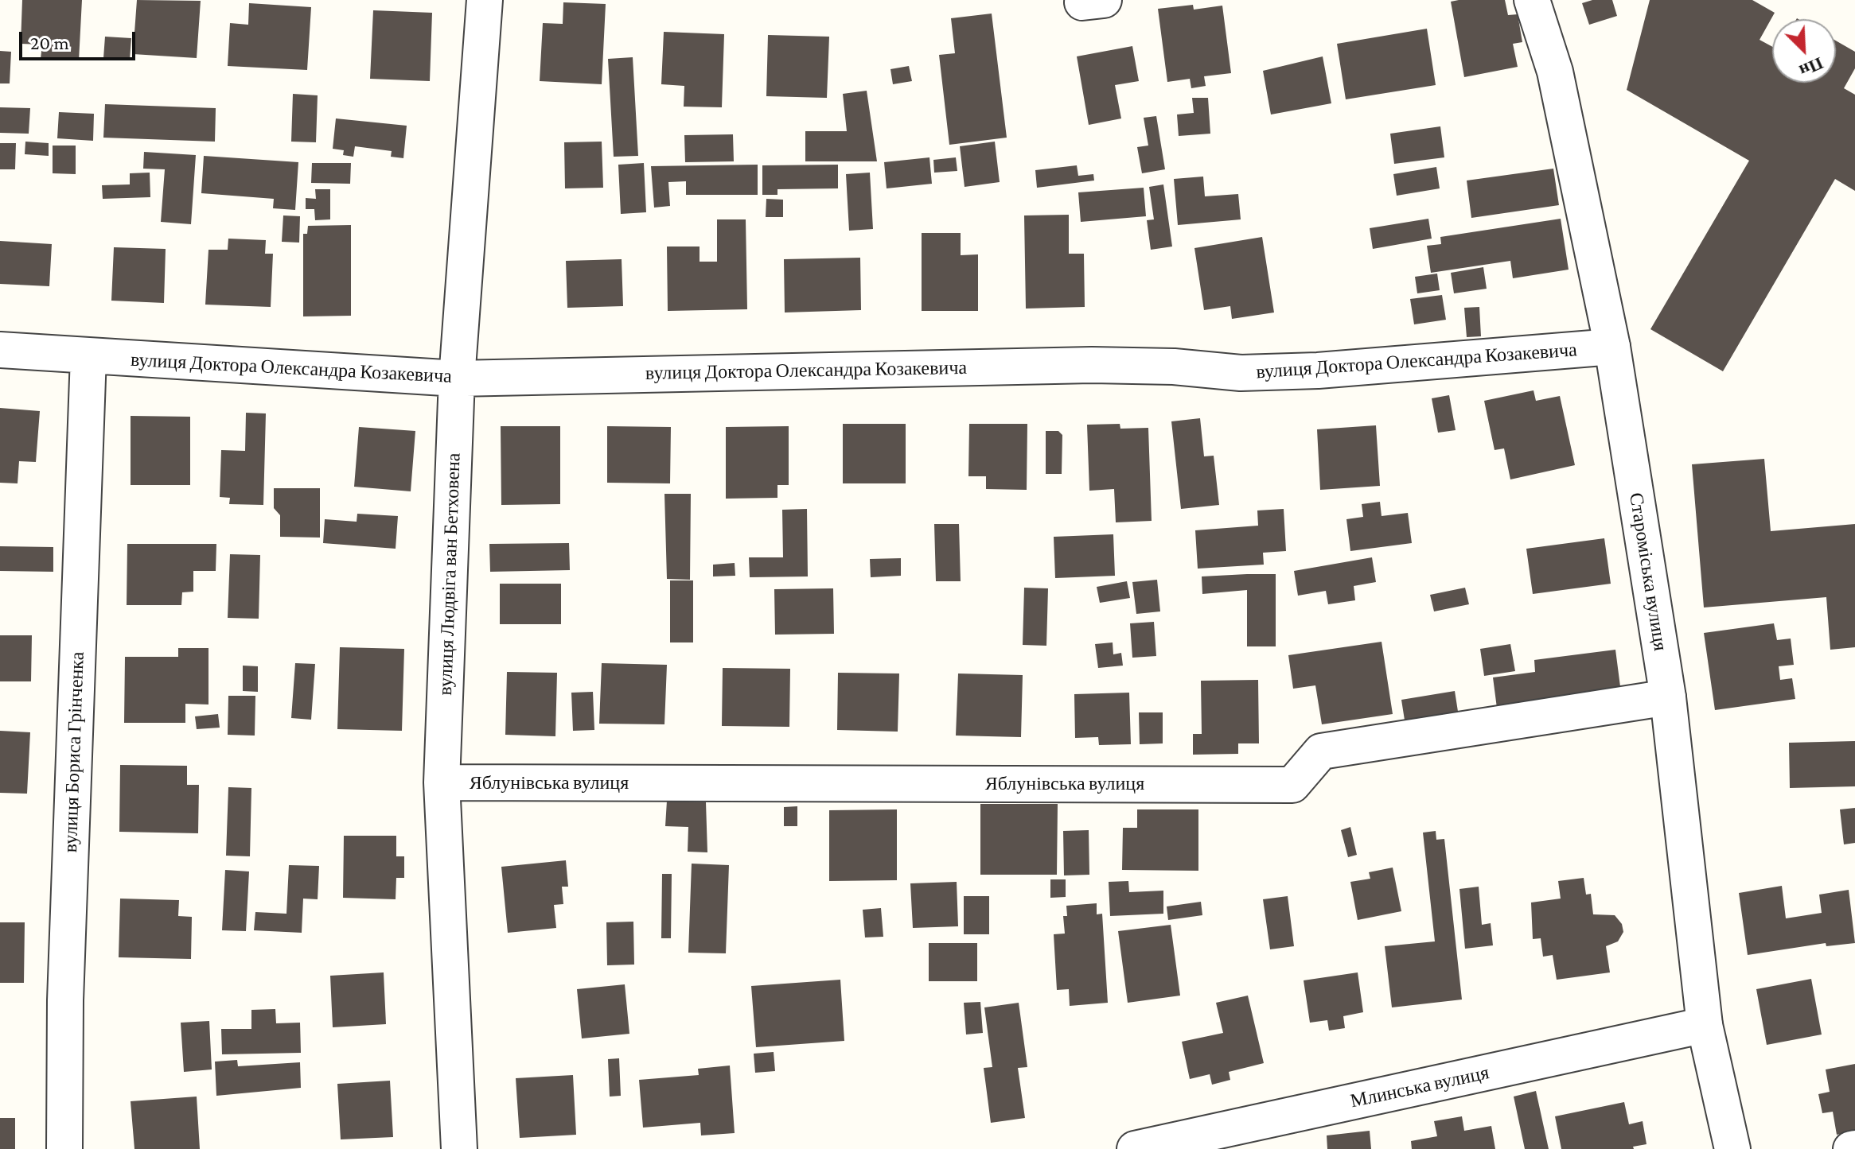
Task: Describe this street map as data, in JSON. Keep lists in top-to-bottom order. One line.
{"streets":{"street":["вулиця Доктора Олександра Козакевича","Староміська вулиця","вулиця Людвіга ван Бетховена","вулиця Бориса Грінченка","Яблунівська вулиця","Млинська вулиця"]},"crossings":[["вулиця Доктора Олександра Козакевича","Староміська вулиця"],["вулиця Доктора Олександра Козакевича","вулиця Людвіга ван Бетховена"],["вулиця Доктора Олександра Козакевича","вулиця Бориса Грінченка"],["Староміська вулиця","Яблунівська вулиця"],["Староміська вулиця","Млинська вулиця"],["вулиця Людвіга ван Бетховена","Яблунівська вулиця"]],"scale_bar":"20 m","north":"bottom right"}
